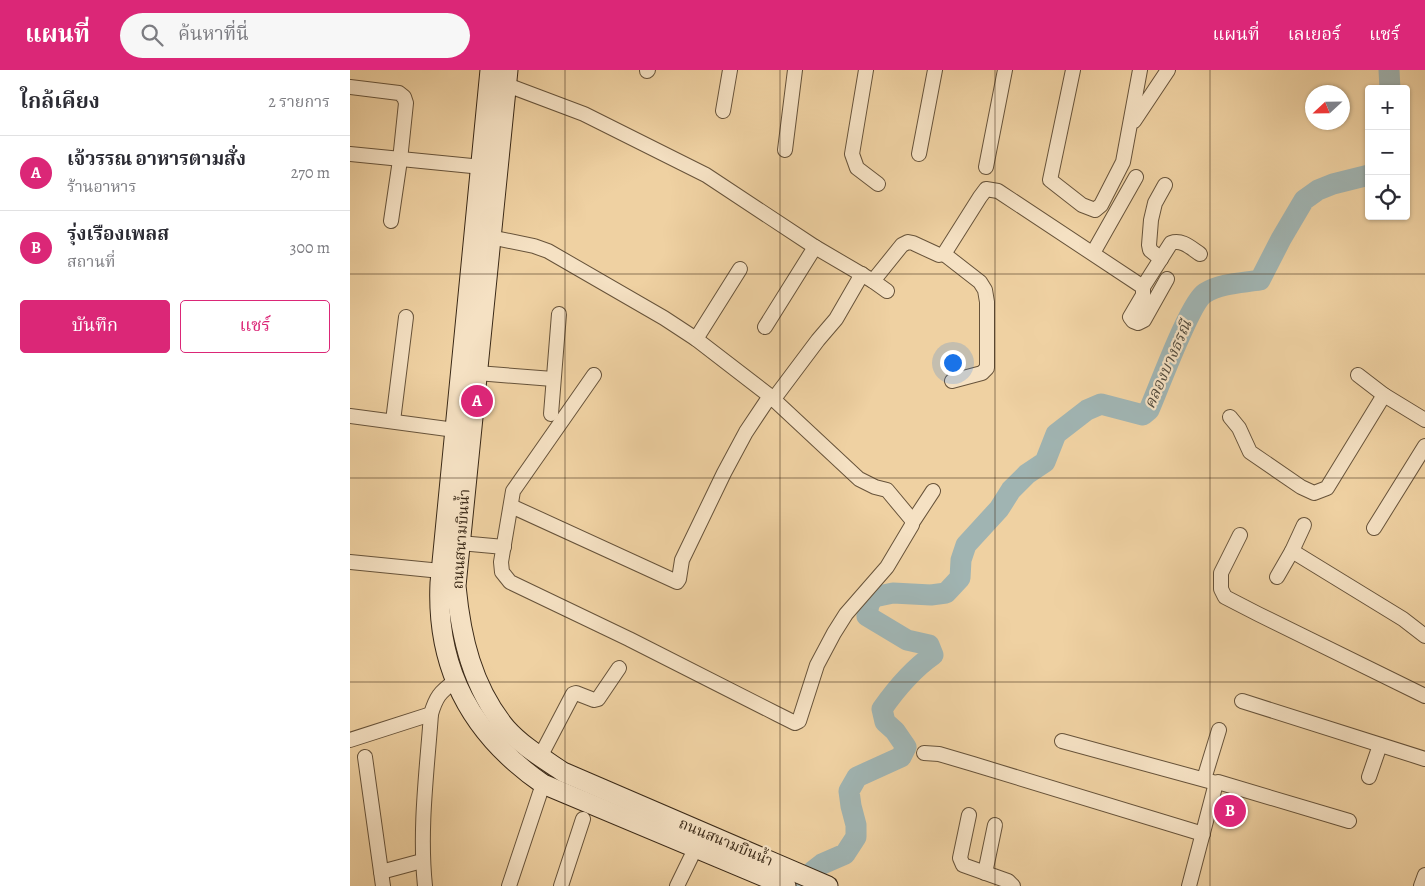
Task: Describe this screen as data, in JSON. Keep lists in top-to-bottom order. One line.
{"streets":{"main road":["ถนนสนามบินน้ำ"]},"water":["คลองบางธรณี"],"north":"left","page":{"header":"แผนที่","search":"ค้นหาที่นี่","nav":["แผนที่","เลเยอร์","แชร์"],"heading":["ใกล้เคียง","2 รายการ"],"map_buttons":["+","−"],"list":[{"mark":"A","name":"เจ้วรรณ อาหารตามสั่ง","note":"ร้านอาหาร","value":"270 m"},{"mark":"B","name":"รุ่งเรืองเพลส","note":"สถานที่","value":"300 m"}],"buttons":["บันทึก","แชร์"],"pins":["A","B"]}}
